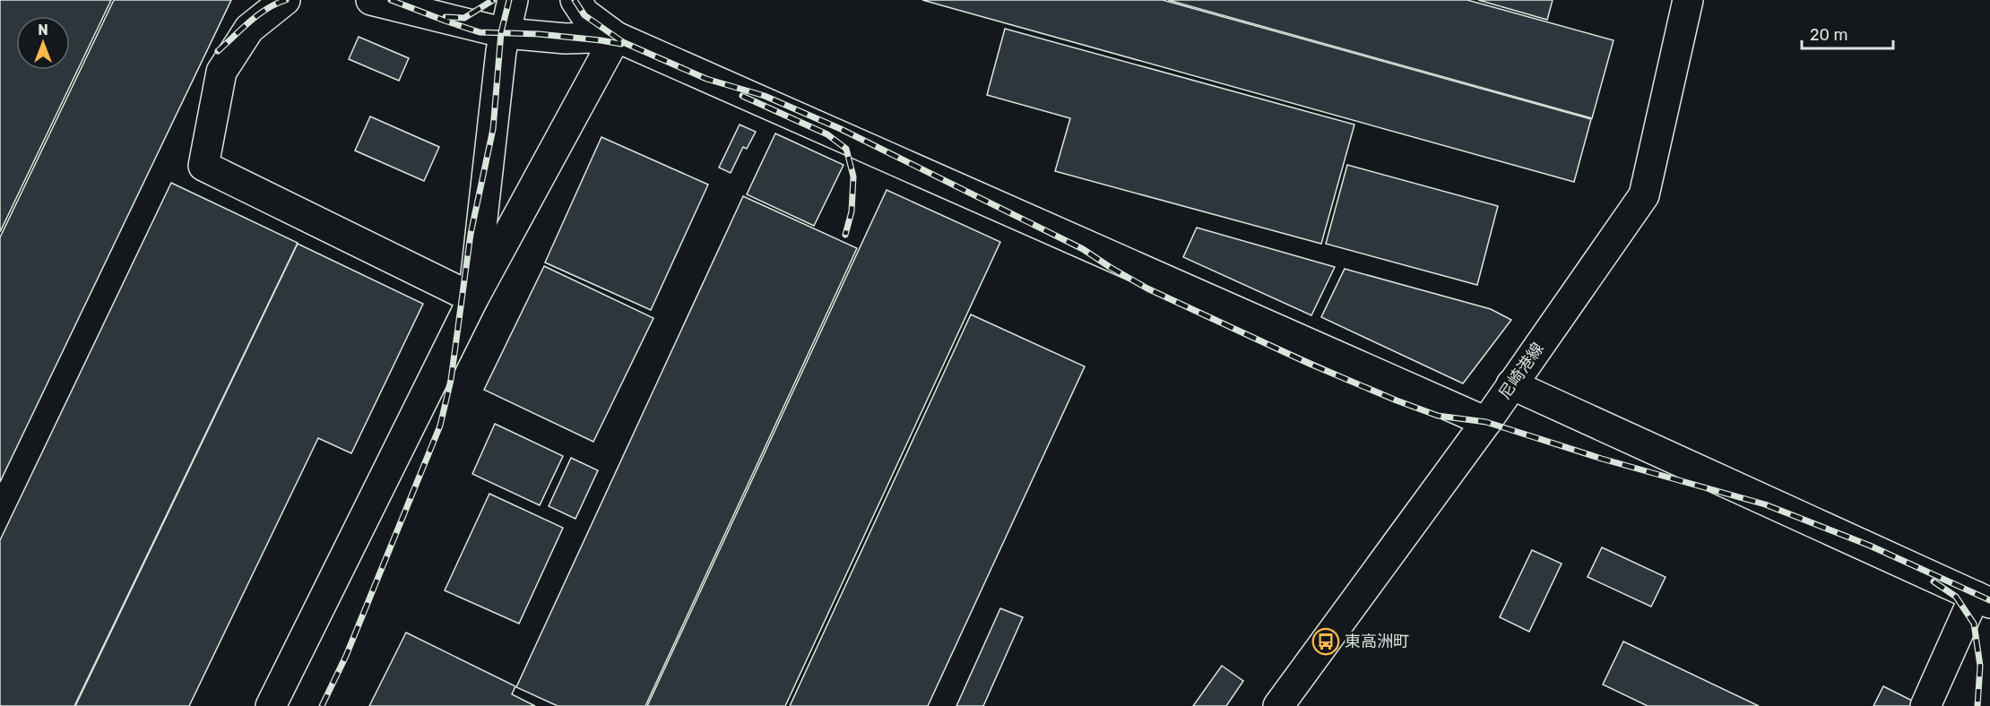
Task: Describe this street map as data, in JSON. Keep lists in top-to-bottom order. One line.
{"streets":{"main road":["尼崎港線"]},"places":{"bus stop":["東高洲町"]},"scale_bar":"20 m","north":"top"}
